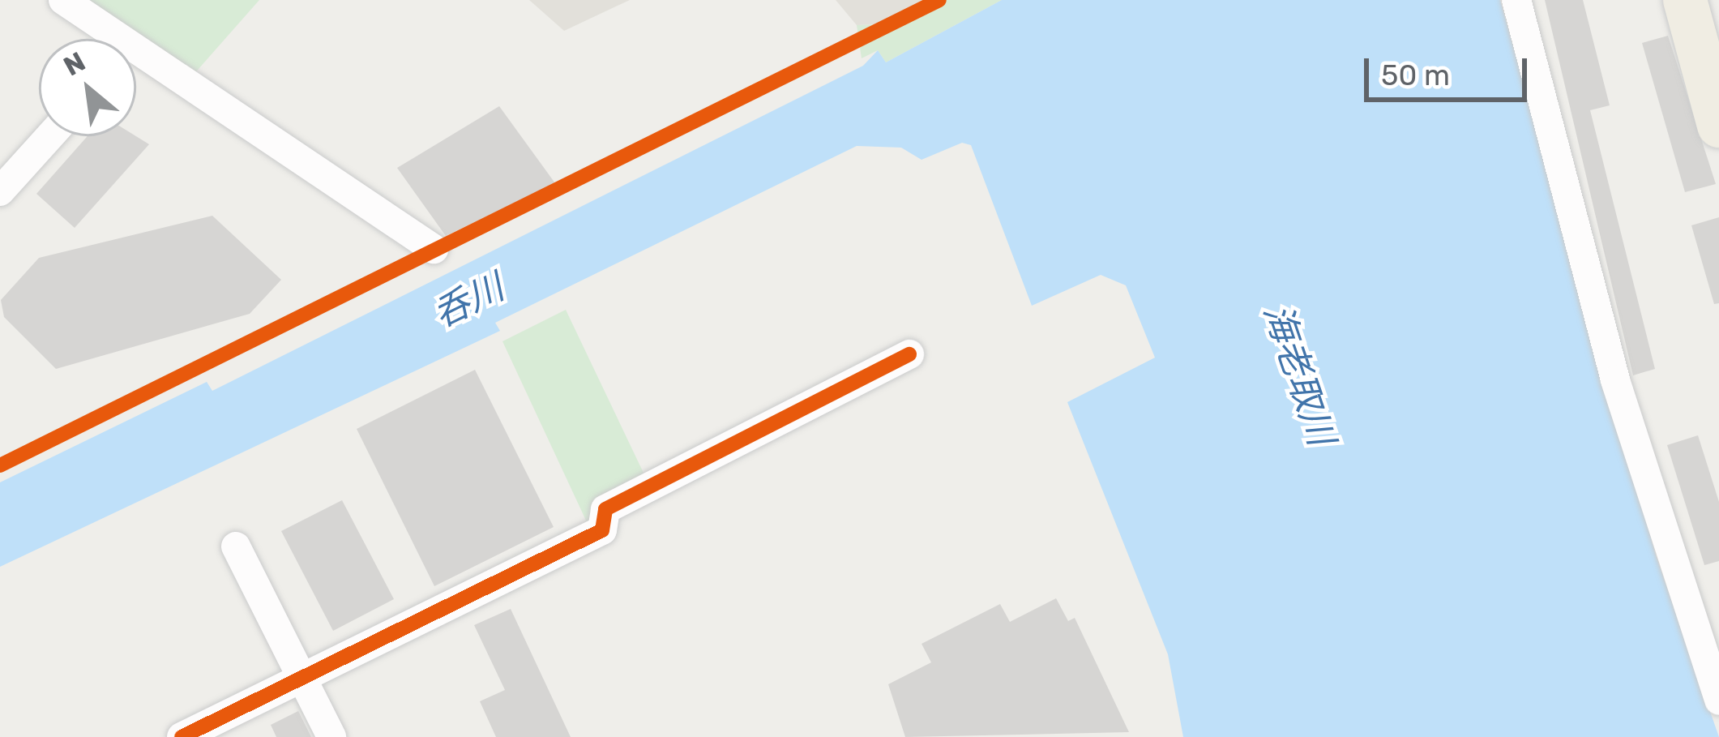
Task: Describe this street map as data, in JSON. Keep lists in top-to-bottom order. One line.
{"water":["呑川","海老取川"],"scale_bar":"50 m","north":"top left"}
